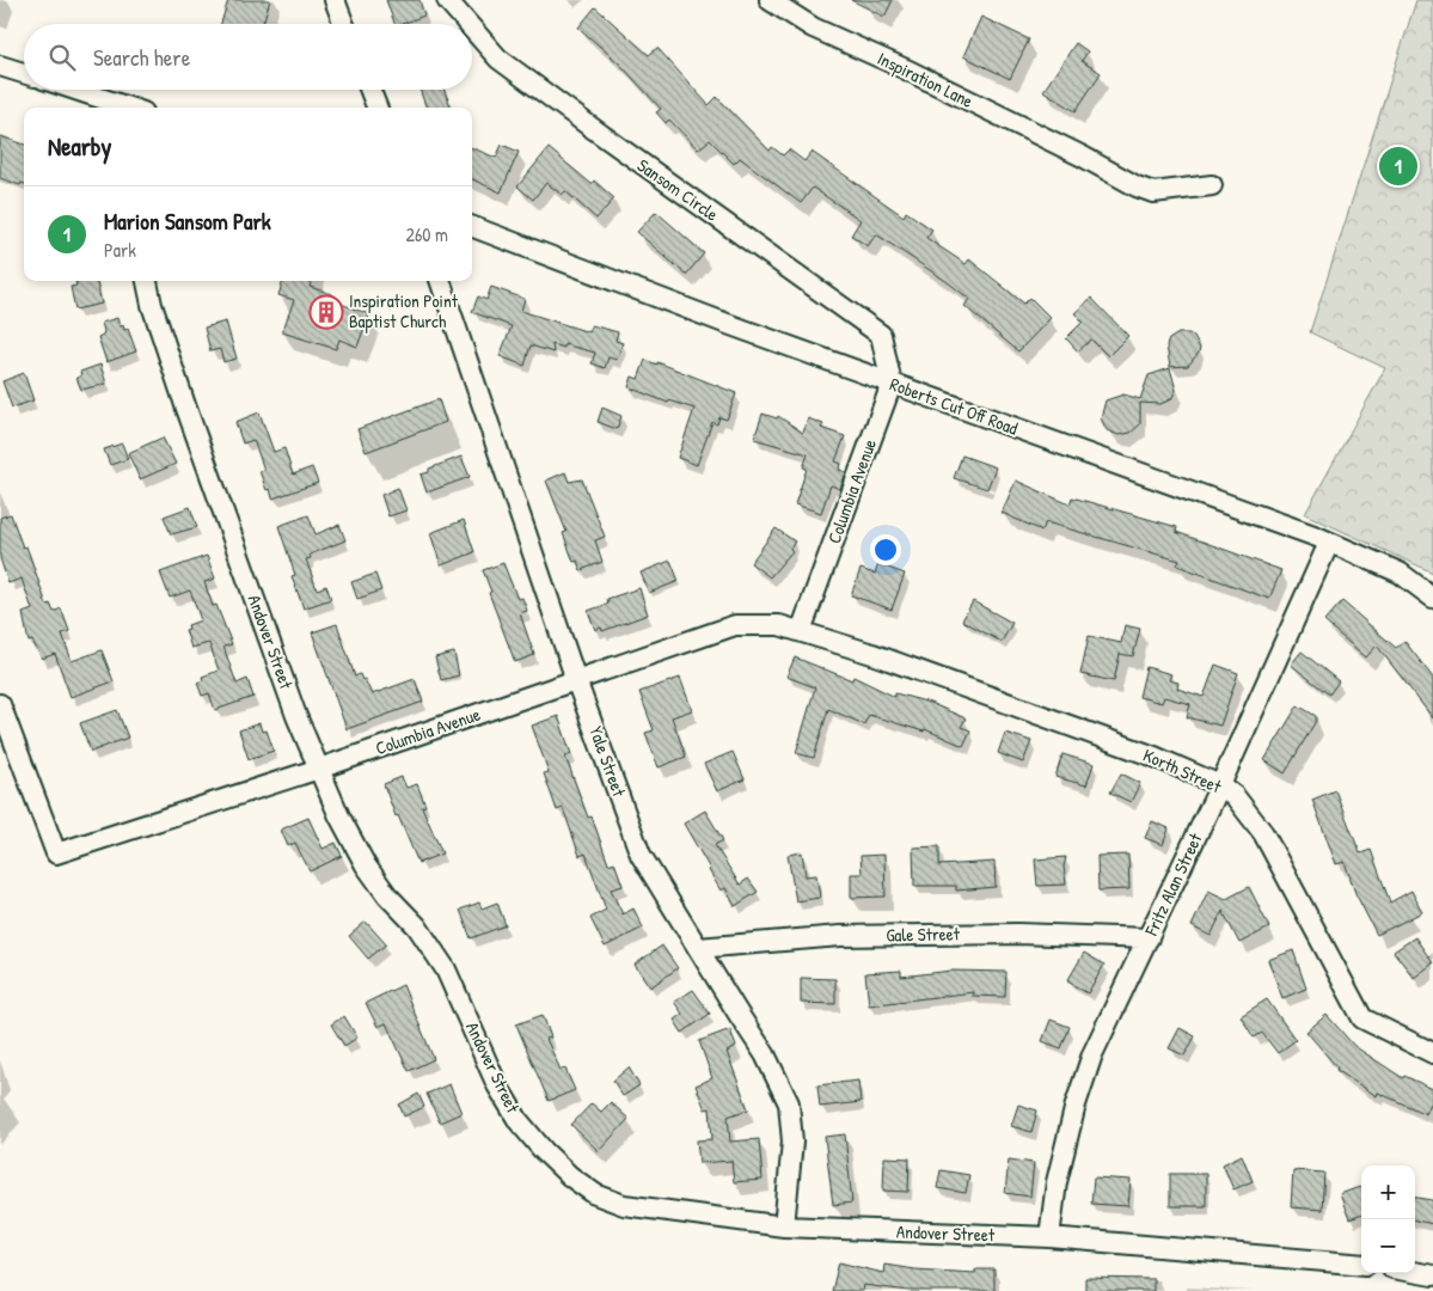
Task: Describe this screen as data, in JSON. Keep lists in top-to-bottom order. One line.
{"streets":{"street":["Inspiration Lane","Sansom Circle","Roberts Cut Off Road","Columbia Avenue","Andover Street","Yale Street","Korth Street","Fritz Alan Street","Gale Street"]},"crossings":[["Sansom Circle","Roberts Cut Off Road"],["Sansom Circle","Columbia Avenue"],["Roberts Cut Off Road","Columbia Avenue"],["Roberts Cut Off Road","Fritz Alan Street"],["Columbia Avenue","Andover Street"],["Columbia Avenue","Yale Street"],["Columbia Avenue","Korth Street"],["Andover Street","Yale Street"],["Andover Street","Fritz Alan Street"],["Yale Street","Gale Street"],["Korth Street","Fritz Alan Street"],["Fritz Alan Street","Gale Street"]],"places":{"building":["Inspiration Point Baptist Church"]},"page":{"search":"Search here","heading":"Nearby","pins":"1","list":[{"mark":"1","name":"Marion Sansom Park","note":"Park","value":"260 m"}],"map_buttons":["+","−"]}}
